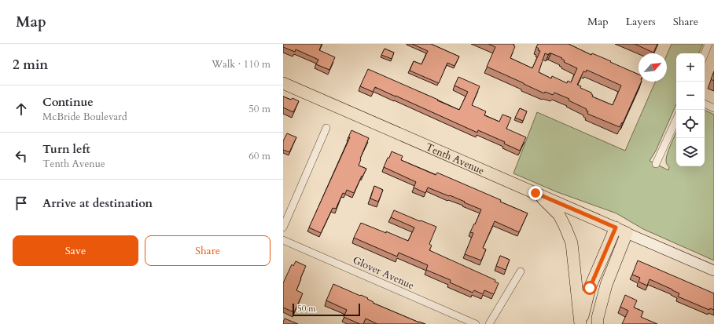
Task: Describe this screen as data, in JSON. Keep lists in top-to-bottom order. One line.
{"streets":{"main road":["Tenth Avenue"],"street":["Glover Avenue"]},"scale_bar":"50 m","north":"top right","page":{"header":"Map","nav":["Map","Layers","Share"],"heading":["2 min","Walk · 110 m"],"map_buttons":["+","−"],"list":[["Continue","McBride Boulevard","50 m"],["Turn left","Tenth Avenue","60 m"],"Arrive at destination"],"buttons":["Save","Share"],"scale":"50 m"}}
